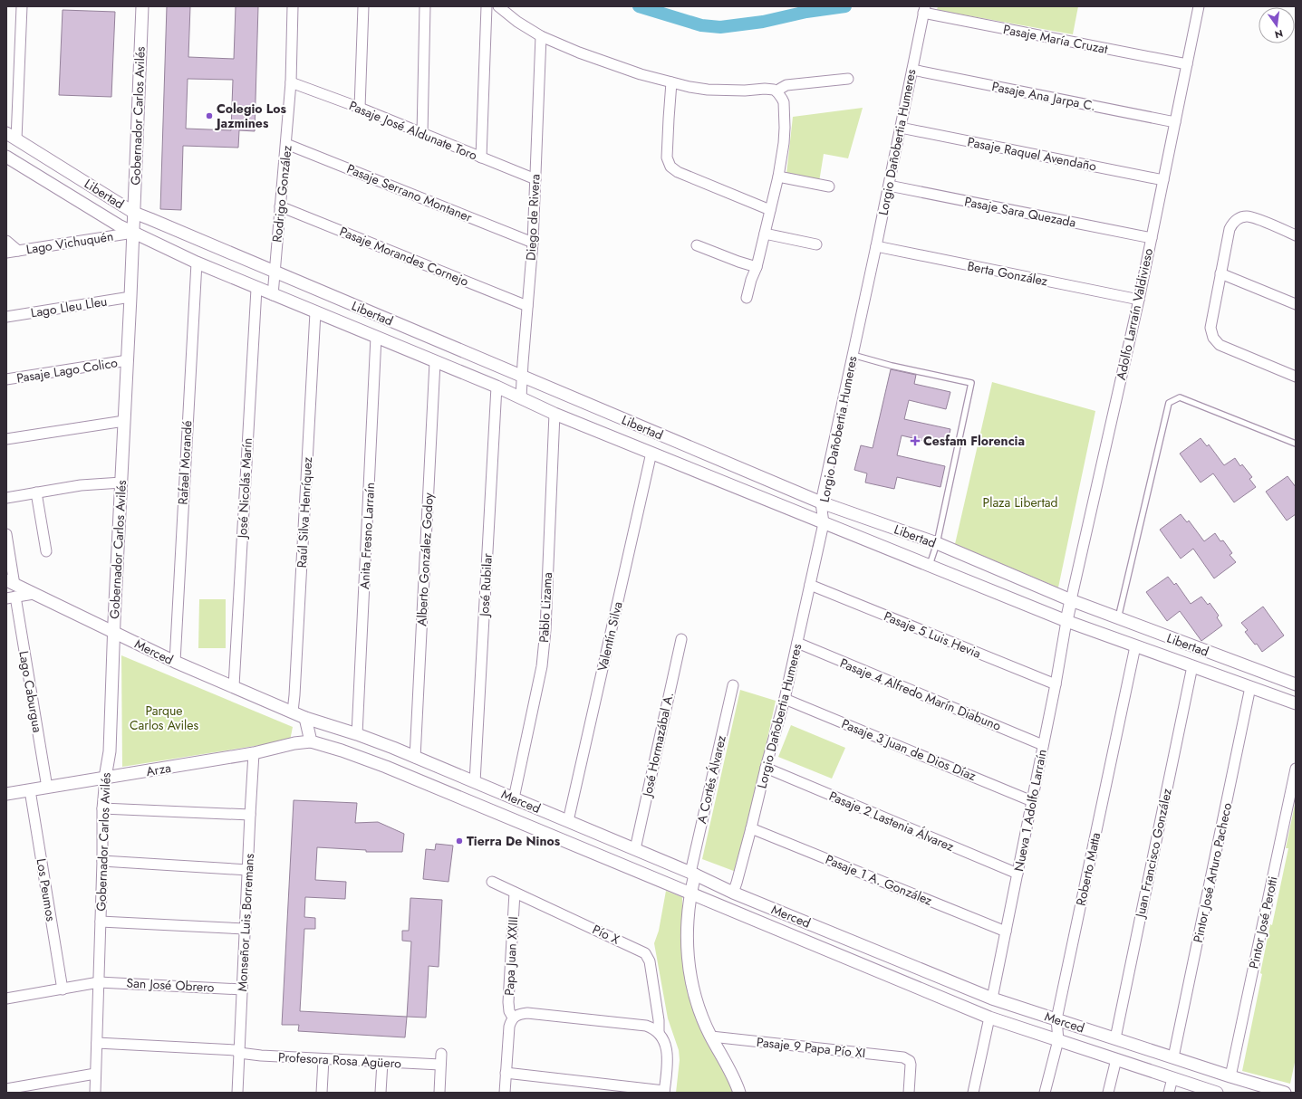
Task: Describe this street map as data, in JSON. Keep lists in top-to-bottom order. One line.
{"streets":{"street":["Pasaje María Cruzat","Pasaje Ana Jarpa C.","Gobernador Carlos Avilés","Pasaje José Aldunate Toro","Lorgio Dañobertia Humeres","Pasaje Raquel Avendaño","Pasaje Serrano Montaner","Libertad","Rodrigo González","Pasaje Sara Quezada","Diego de Rivera","Lago Vichuquén","Pasaje Morandes Cornejo","Berta González","Lago Lleu Lleu","Adolfo Larraín Valdivieso","Pasaje Lago Colico","Rafael Morandé","José Nicolás Marín","Raúl Silva Henríquez","Anita Fresno Larraín","Alberto González Godoy","José Rubilar","Pablo Lizama","Pasaje 5 Luis Hevia","Valentín Silva","Merced","Lago Caburgua","Pasaje 4 Alfredo Marín Diabuno","José Hormazábal A.","Pasaje 3 Juan de Dios Díaz","Arza","A Cortés Álvarez","Nueva 1 Adolfo Larraín","Pasaje 2 Lastenia Álvarez","Juan Francisco González","Roberto Matta","Pintor José Arturo Pacheco","Pasaje 1 A. González","Los Peumos","Monseñor Luis Borremans","Pintor José Perotti","Pío X","Papa Juan XXIII","San José Obrero","Pasaje 9 Papa Pío XI","Profesora Rosa Agüero"]},"crossings":[["Pasaje María Cruzat","Lorgio Dañobertia Humeres"],["Pasaje María Cruzat","Adolfo Larraín Valdivieso"],["Pasaje Ana Jarpa C.","Lorgio Dañobertia Humeres"],["Pasaje Ana Jarpa C.","Adolfo Larraín Valdivieso"],["Gobernador Carlos Avilés","Libertad"],["Gobernador Carlos Avilés","Lago Vichuquén"],["Gobernador Carlos Avilés","Lago Lleu Lleu"],["Gobernador Carlos Avilés","Pasaje Lago Colico"],["Gobernador Carlos Avilés","Merced"],["Gobernador Carlos Avilés","Arza"],["Gobernador Carlos Avilés","San José Obrero"],["Gobernador Carlos Avilés","Profesora Rosa Agüero"],["Pasaje José Aldunate Toro","Rodrigo González"],["Pasaje José Aldunate Toro","Diego de Rivera"],["Lorgio Dañobertia Humeres","Pasaje Raquel Avendaño"],["Lorgio Dañobertia Humeres","Libertad"],["Lorgio Dañobertia Humeres","Pasaje Sara Quezada"],["Lorgio Dañobertia Humeres","Berta González"],["Lorgio Dañobertia Humeres","Pasaje 5 Luis Hevia"],["Lorgio Dañobertia Humeres","Merced"],["Lorgio Dañobertia Humeres","Pasaje 4 Alfredo Marín Diabuno"],["Lorgio Dañobertia Humeres","Pasaje 3 Juan de Dios Díaz"],["Lorgio Dañobertia Humeres","Pasaje 2 Lastenia Álvarez"],["Lorgio Dañobertia Humeres","Pasaje 1 A. González"],["Pasaje Raquel Avendaño","Adolfo Larraín Valdivieso"],["Pasaje Serrano Montaner","Rodrigo González"],["Pasaje Serrano Montaner","Diego de Rivera"],["Libertad","Rodrigo González"],["Libertad","Diego de Rivera"],["Libertad","Lago Vichuquén"],["Libertad","Adolfo Larraín Valdivieso"],["Libertad","Rafael Morandé"],["Libertad","José Nicolás Marín"],["Libertad","Raúl Silva Henríquez"],["Libertad","Anita Fresno Larraín"],["Libertad","Alberto González Godoy"],["Libertad","José Rubilar"],["Libertad","Pablo Lizama"],["Libertad","Valentín Silva"],["Libertad","Nueva 1 Adolfo Larraín"],["Libertad","Juan Francisco González"],["Libertad","Roberto Matta"],["Libertad","Pintor José Arturo Pacheco"],["Rodrigo González","Pasaje Morandes Cornejo"],["Pasaje Sara Quezada","Adolfo Larraín Valdivieso"],["Diego de Rivera","Pasaje Morandes Cornejo"],["Berta González","Adolfo Larraín Valdivieso"],["Adolfo Larraín Valdivieso","Nueva 1 Adolfo Larraín"],["Rafael Morandé","Merced"],["José Nicolás Marín","Merced"],["Raúl Silva Henríquez","Merced"],["Anita Fresno Larraín","Merced"],["Alberto González Godoy","Merced"],["José Rubilar","Merced"],["Pablo Lizama","Merced"],["Pasaje 5 Luis Hevia","Nueva 1 Adolfo Larraín"],["Valentín Silva","Merced"],["Merced","José Hormazábal A."],["Merced","Arza"],["Merced","A Cortés Álvarez"],["Merced","Nueva 1 Adolfo Larraín"],["Merced","Juan Francisco González"],["Merced","Roberto Matta"],["Merced","Pintor José Arturo Pacheco"],["Merced","Pintor José Perotti"],["Lago Caburgua","Arza"],["Pasaje 4 Alfredo Marín Diabuno","Nueva 1 Adolfo Larraín"],["Pasaje 3 Juan de Dios Díaz","Nueva 1 Adolfo Larraín"],["Arza","Los Peumos"],["Arza","Monseñor Luis Borremans"],["Nueva 1 Adolfo Larraín","Pasaje 2 Lastenia Álvarez"],["Nueva 1 Adolfo Larraín","Pasaje 1 A. González"],["Los Peumos","San José Obrero"],["Monseñor Luis Borremans","San José Obrero"],["Monseñor Luis Borremans","Profesora Rosa Agüero"],["Pío X","Papa Juan XXIII"]],"parks":["Plaza Libertad","Parque Carlos Aviles"],"places":{"other":["Colegio Los Jazmines","Tierra De Ninos"],"health":["Cesfam Florencia"]},"north":"bottom"}
